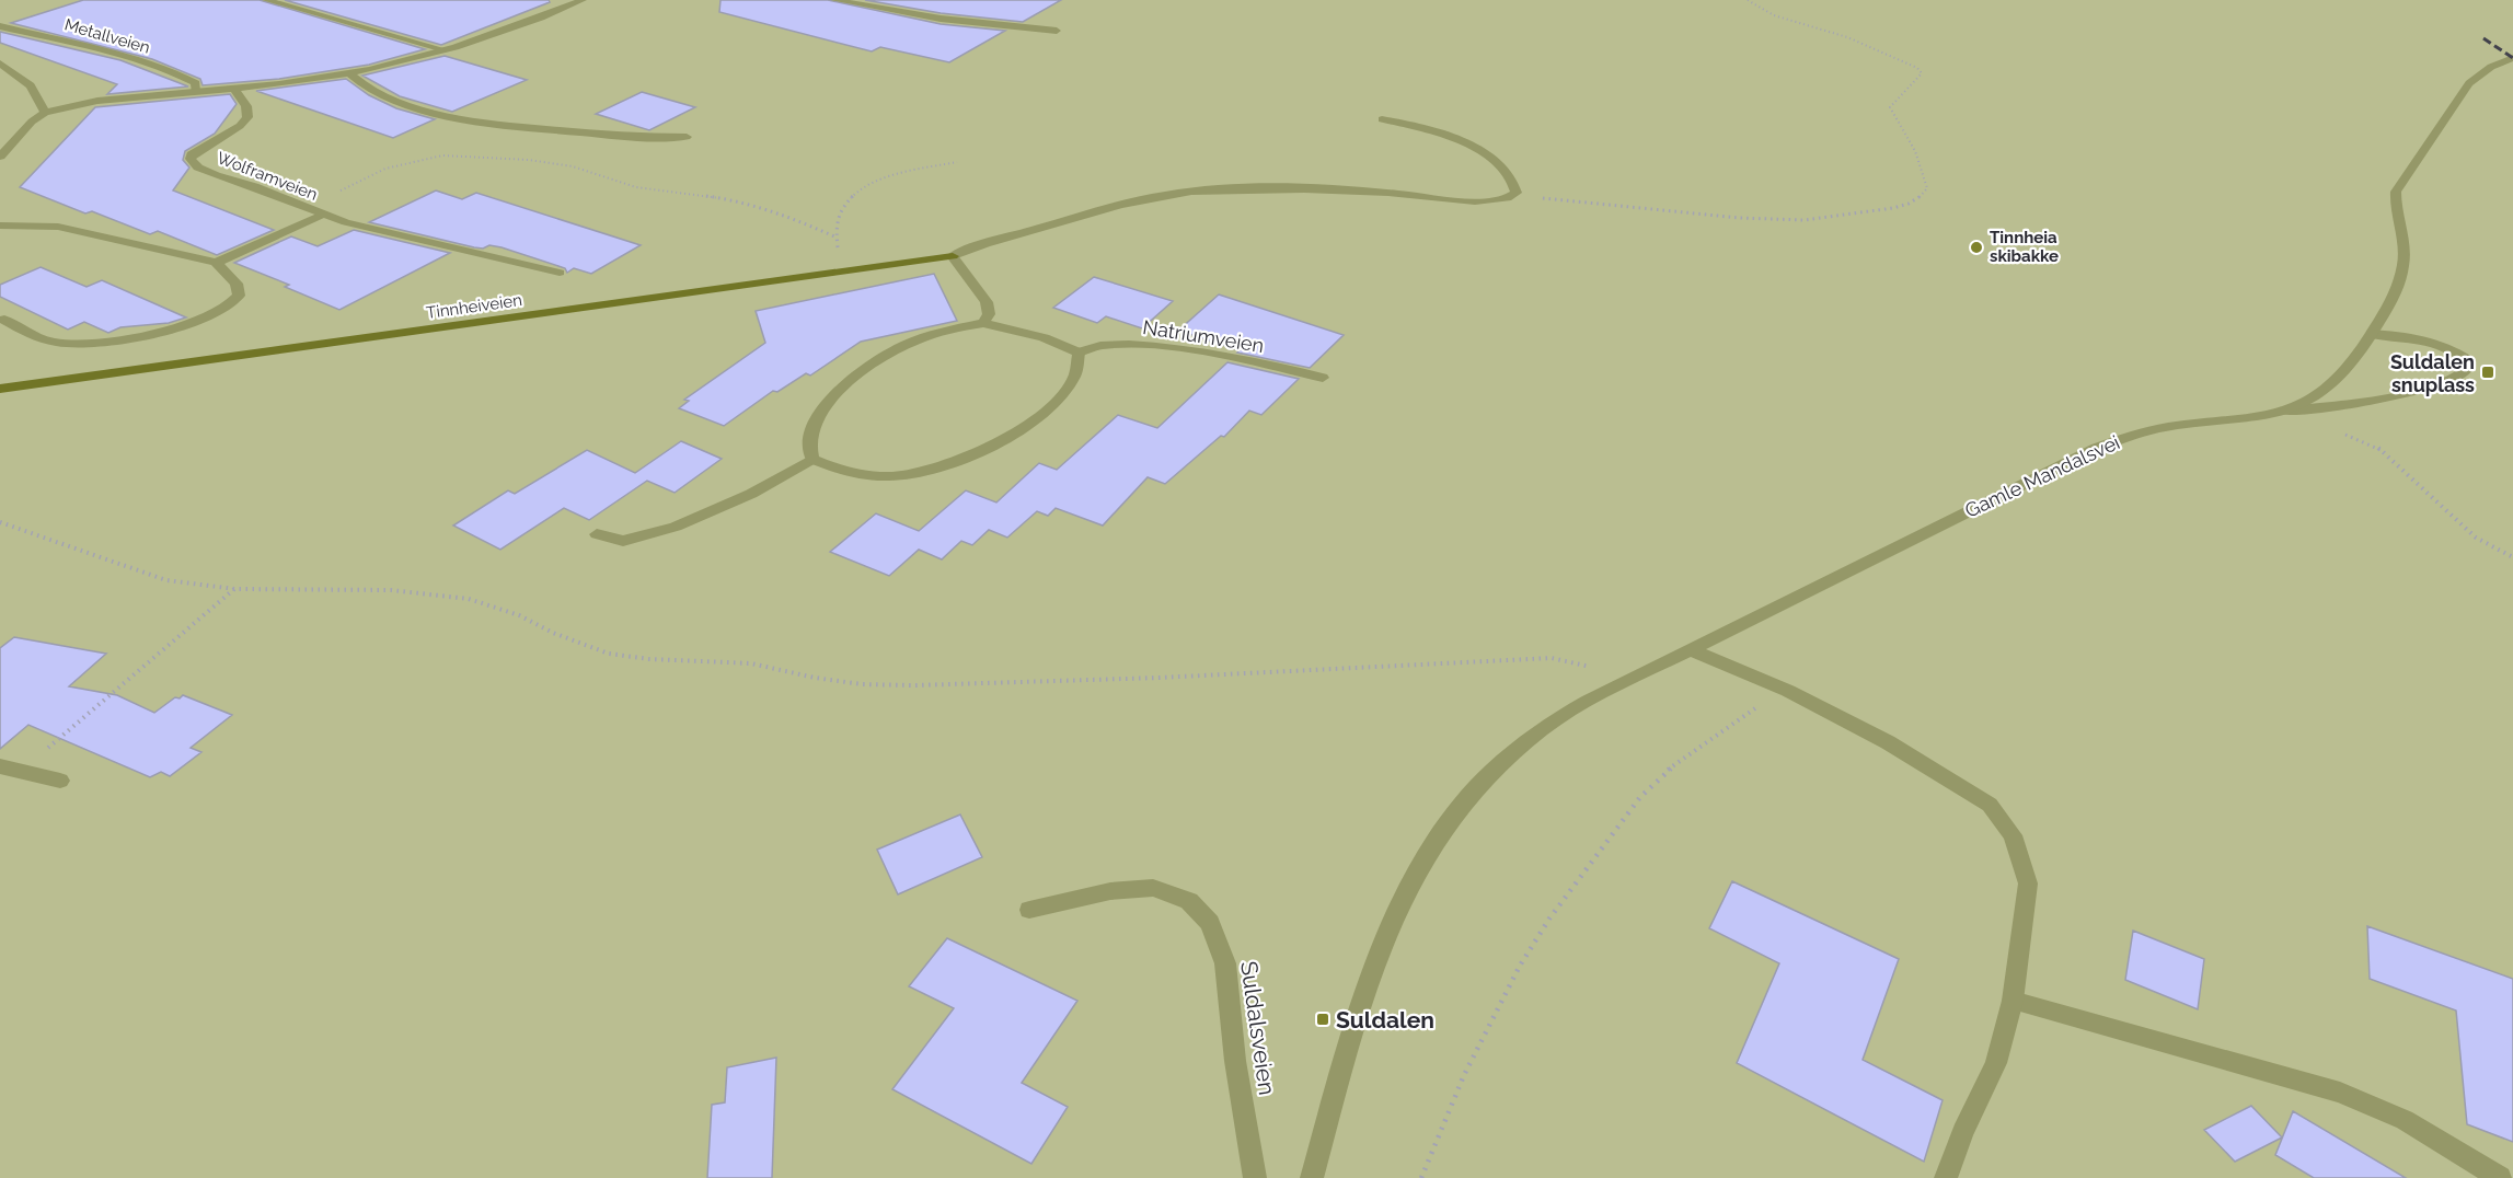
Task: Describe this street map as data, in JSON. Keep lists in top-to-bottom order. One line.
{"streets":{"street":["Metallveien","Wolframveien","Tinnheiveien","Natriumveien","Gamle Mandalsvei","Suldalsveien"]},"places":{"other":["Tinnheia skibakke"],"transit":["Suldalen snuplass","Suldalen"]}}
